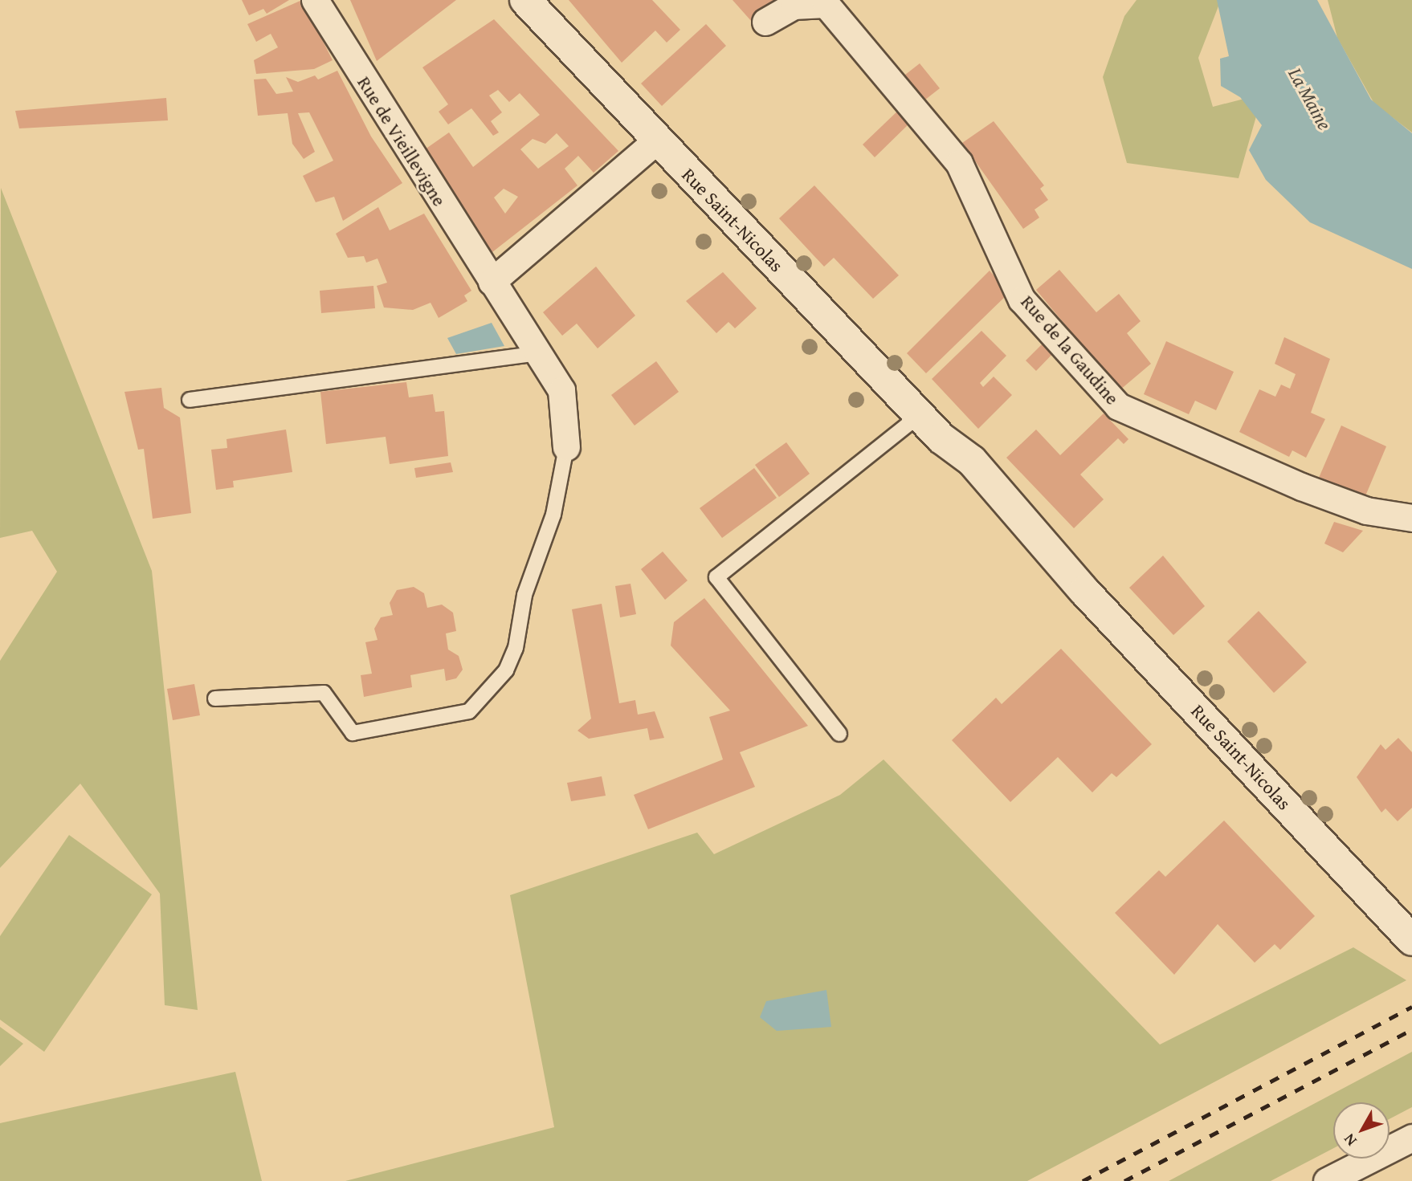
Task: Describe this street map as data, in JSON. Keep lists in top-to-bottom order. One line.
{"streets":{"main road":["Rue Saint-Nicolas"],"street":["Rue de Vieillevigne","Rue de la Gaudine"]},"water":["La Maine"],"north":"bottom left"}
